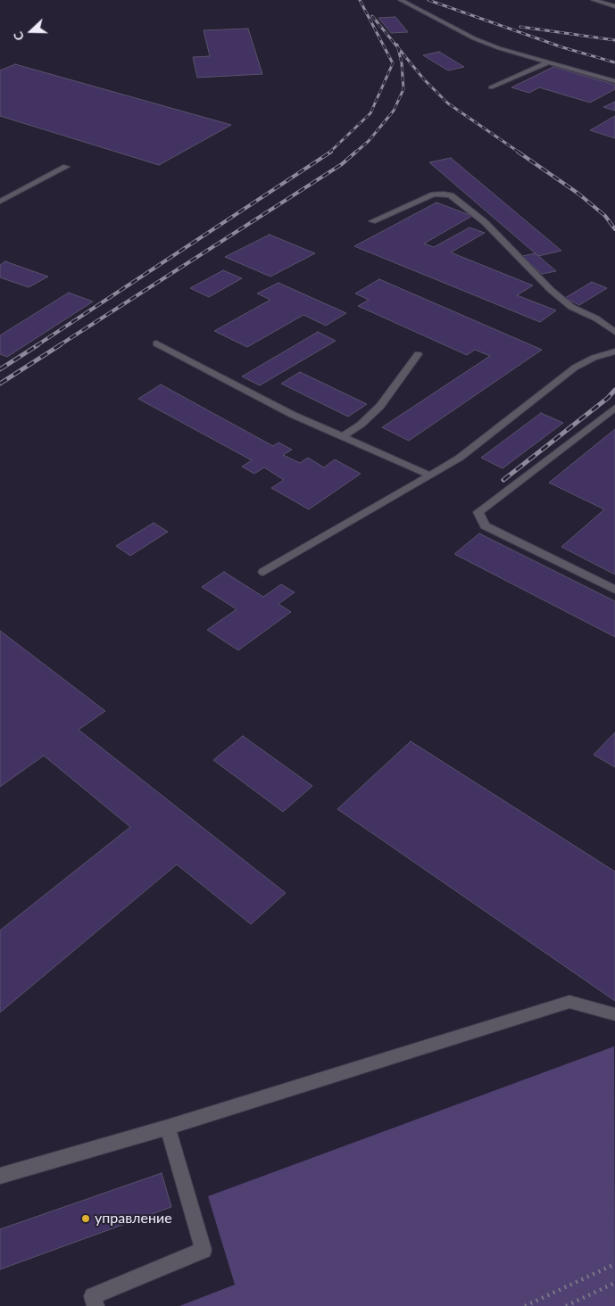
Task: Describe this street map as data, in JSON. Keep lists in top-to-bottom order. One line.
{"places":["управление"],"north":"left"}
